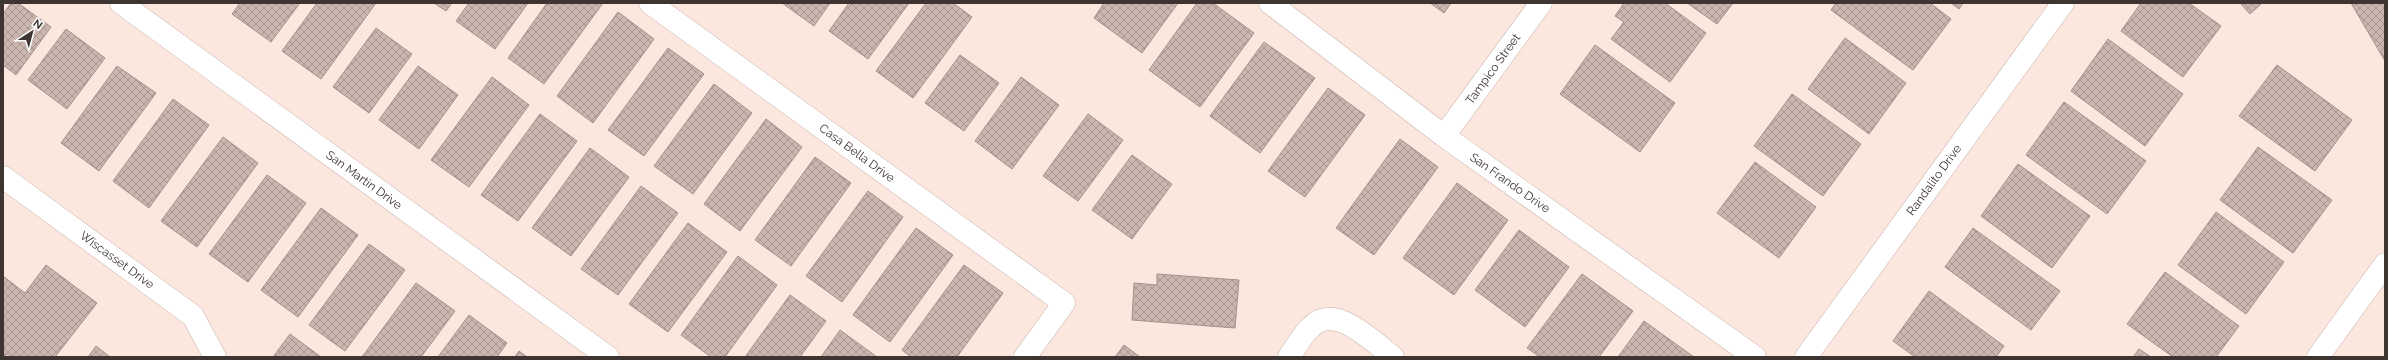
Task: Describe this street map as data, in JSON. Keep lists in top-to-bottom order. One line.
{"streets":{"street":["Tampico Street","Casa Bella Drive","San Martin Drive","Randalito Drive","San Frando Drive","Wiscasset Drive"]},"crossings":[["Tampico Street","San Frando Drive"]],"north":"top right"}
